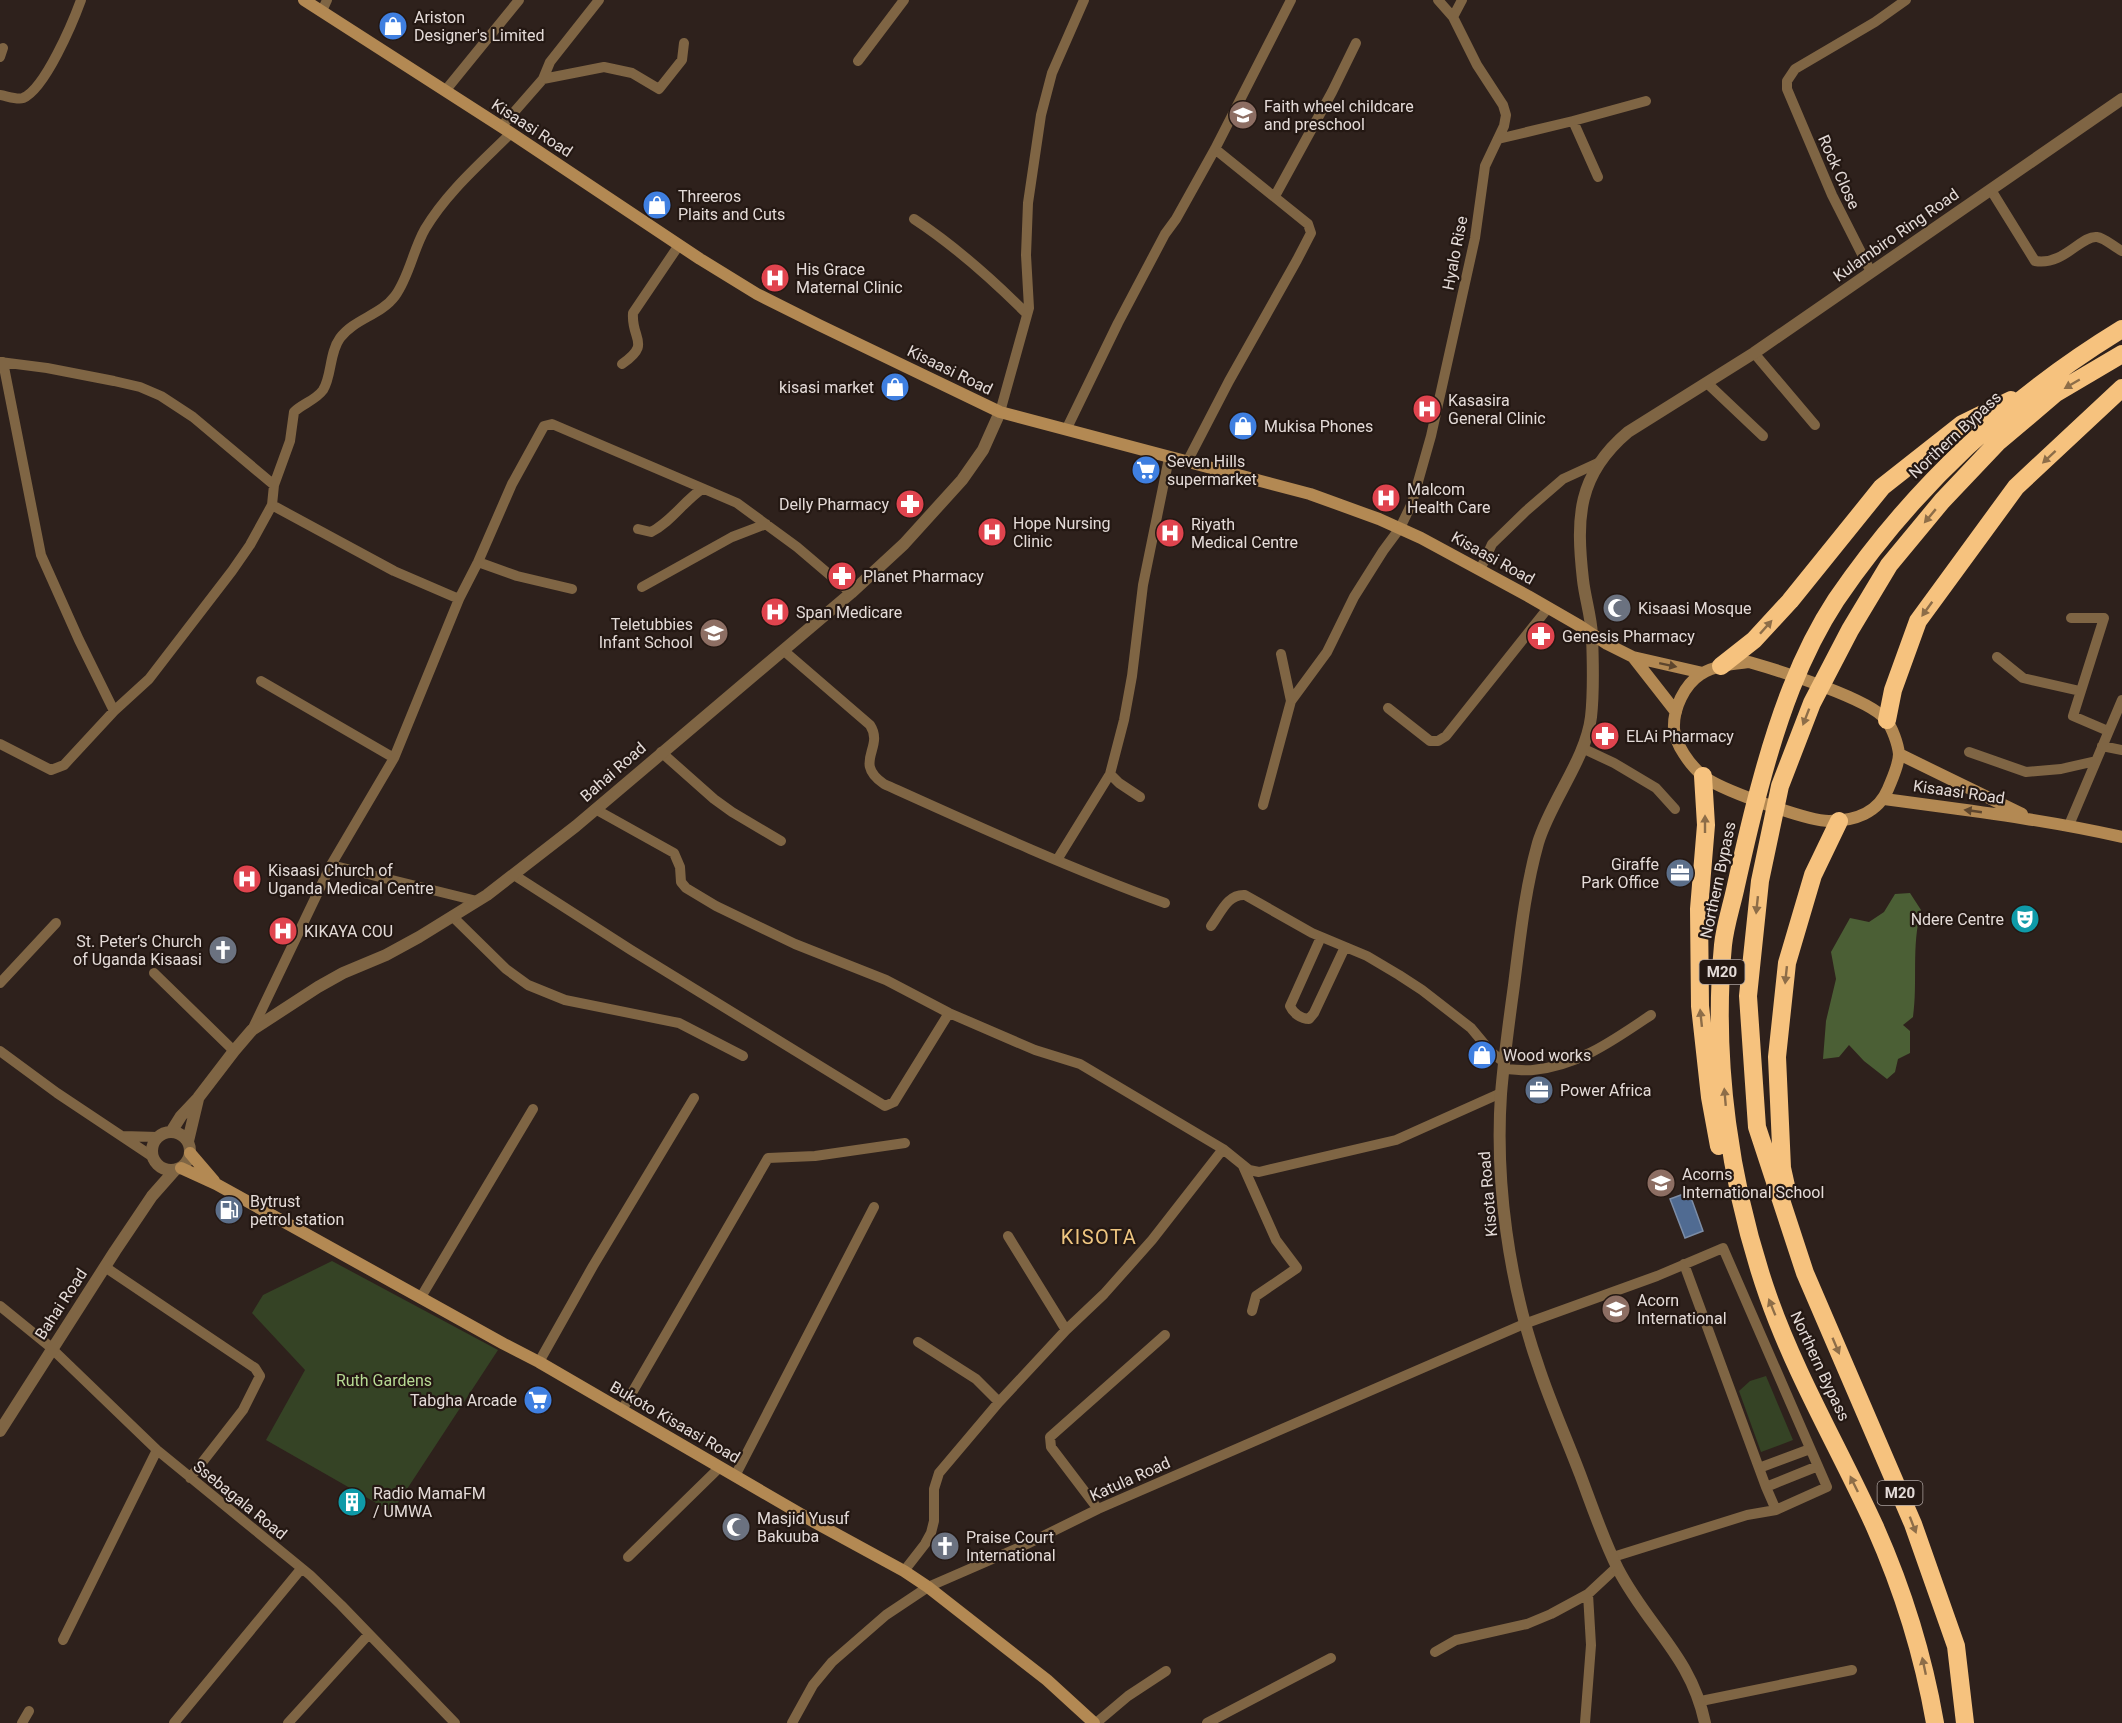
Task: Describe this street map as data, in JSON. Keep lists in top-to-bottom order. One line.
{"streets":{"highway":["Northern Bypass","M20"],"main road":["Kisaasi Road","Bukoto Kisaasi Road"],"street":["Rock Close","Kulambiro Ring Road","Hyalo Rise","Bahai Road","Kisota Road","Katula Road","Ssebagala Road"]},"crossings":[["Kisaasi Road","Hyalo Rise"],["Kisaasi Road","Bahai Road"],["Kisaasi Road","Kisota Road"],["Rock Close","Kulambiro Ring Road"],["Kulambiro Ring Road","Kisota Road"],["Bahai Road","Bukoto Kisaasi Road"],["Bahai Road","Ssebagala Road"],["Kisota Road","Katula Road"],["Bukoto Kisaasi Road","Katula Road"]],"districts":["KISOTA"],"parks":["Ruth Gardens"],"places":{"shop":["Ariston Designer's Limited","Threeros Plaits and Cuts","kisasi market","Mukisa Phones","Wood works"],"school or university":["Faith wheel childcare and preschool","Teletubbies Infant School","Acorns International School","Acorn International"],"hospital":["His Grace Maternal Clinic","Kasasira General Clinic","Malcom Health Care","Hope Nursing Clinic","Riyath Medical Centre","Span Medicare","Kisaasi Church of Uganda Medical Centre","KIKAYA COU"],"supermarket":["Seven Hills supermarket","Tabgha Arcade"],"pharmacy":["Delly Pharmacy","Planet Pharmacy","Genesis Pharmacy","ELAi Pharmacy"],"mosque":["Kisaasi Mosque","Masjid Yusuf Bakuuba"],"office":["Giraffe Park Office","Power Africa"],"theatre":["Ndere Centre"],"church":["St. Peter’s Church of Uganda Kisaasi","Praise Court International"],"fuel station":["Bytrust petrol station"],"building":["Radio MamaFM / UMWA"]}}
